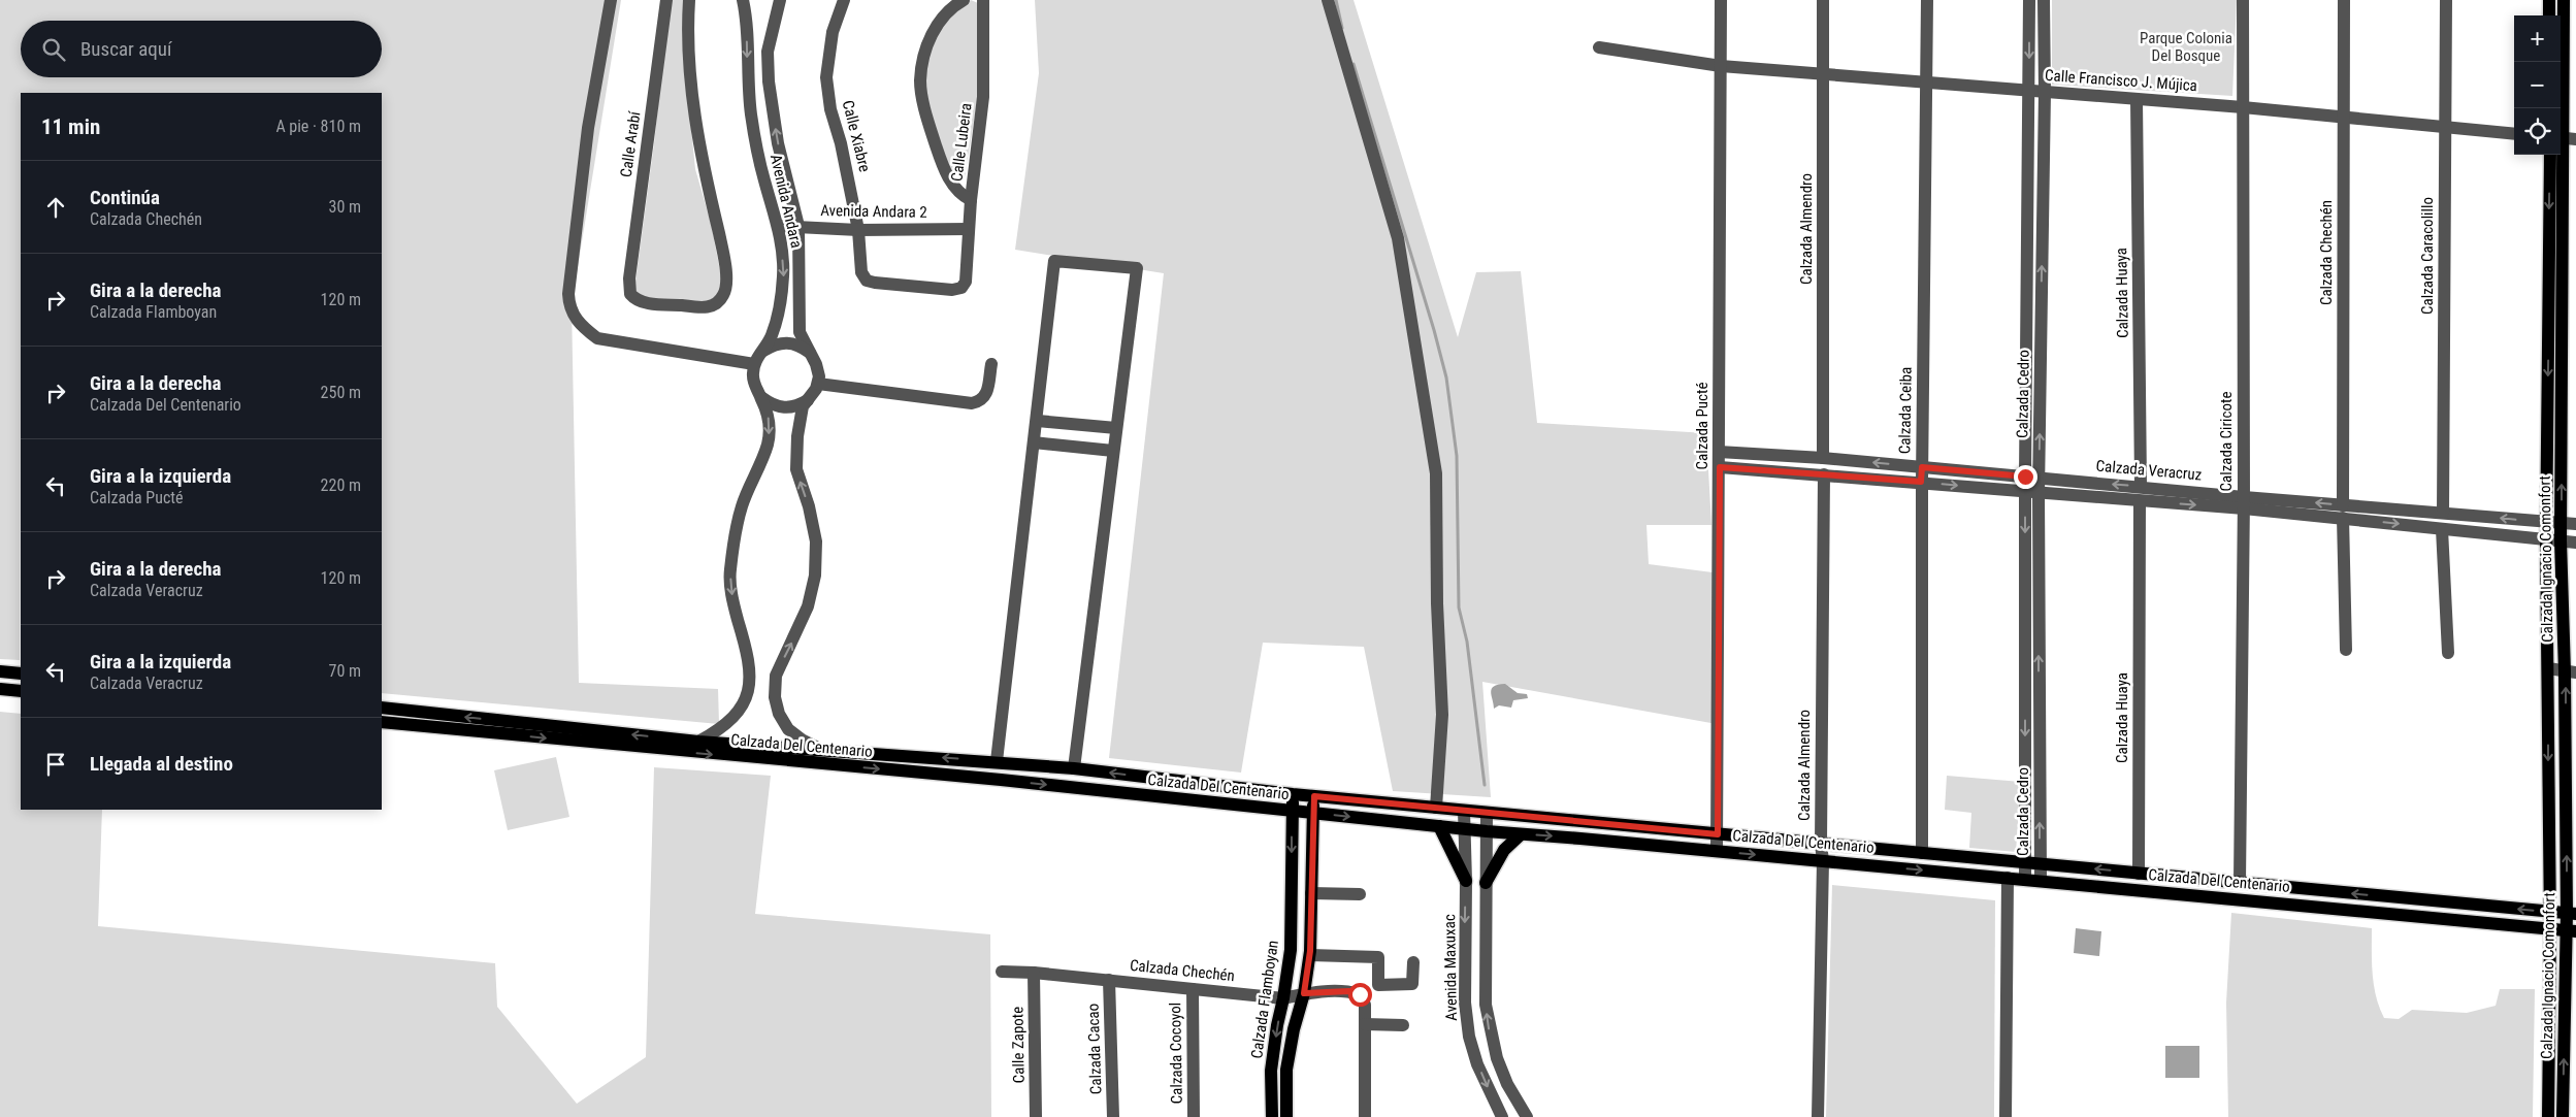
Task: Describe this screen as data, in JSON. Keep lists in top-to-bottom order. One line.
{"streets":{"main road":["Calzada Ignacio Comonfort","Calzada Del Centenario","Calzada Flamboyan"],"street":["Calle Francisco J. Mújica","Calle Xiabre","Calle Lubeira","Calle Arabí","Avenida Andara","Avenida Andara 2","Calzada Almendro","Calzada Chechén","Calzada Caracolillo","Calzada Huaya","Calzada Cedro","Calzada Ceiba","Calzada Pucté","Calzada Ciricote","Calzada Veracruz","Avenida Maxuxac","Calle Zapote","Calzada Cacao","Calzada Cocoyol"]},"crossings":[["Calle Francisco J. Mújica","Calzada Almendro"],["Calle Francisco J. Mújica","Calzada Chechén"],["Calle Francisco J. Mújica","Calzada Caracolillo"],["Calle Francisco J. Mújica","Calzada Huaya"],["Calle Francisco J. Mújica","Calzada Cedro"],["Calle Francisco J. Mújica","Calzada Ceiba"],["Calle Francisco J. Mújica","Calzada Pucté"],["Calle Francisco J. Mújica","Calzada Ciricote"],["Calle Xiabre","Calle Lubeira"],["Calle Xiabre","Avenida Andara 2"],["Calle Lubeira","Avenida Andara 2"],["Avenida Andara","Avenida Andara 2"],["Calzada Almendro","Calzada Veracruz"],["Calzada Almendro","Calzada Del Centenario"],["Calzada Chechén","Calzada Veracruz"],["Calzada Chechén","Calzada Flamboyan"],["Calzada Chechén","Calle Zapote"],["Calzada Chechén","Calzada Cacao"],["Calzada Chechén","Calzada Cocoyol"],["Calzada Caracolillo","Calzada Veracruz"],["Calzada Huaya","Calzada Veracruz"],["Calzada Huaya","Calzada Del Centenario"],["Calzada Cedro","Calzada Veracruz"],["Calzada Cedro","Calzada Del Centenario"],["Calzada Ceiba","Calzada Veracruz"],["Calzada Ceiba","Calzada Del Centenario"],["Calzada Pucté","Calzada Veracruz"],["Calzada Pucté","Calzada Del Centenario"],["Calzada Ciricote","Calzada Veracruz"],["Calzada Ciricote","Calzada Del Centenario"],["Calzada Veracruz","Calzada Ignacio Comonfort"],["Calzada Ignacio Comonfort","Calzada Del Centenario"],["Calzada Del Centenario","Avenida Maxuxac"],["Calzada Del Centenario","Calzada Flamboyan"]],"parks":["Parque Colonia Del Bosque"],"page":{"map_buttons":["+","−"],"search":"Buscar aquí","heading":["11 min","A pie · 810 m"],"list":[["Continúa","Calzada Chechén","30 m"],["Gira a la derecha","Calzada Flamboyan","120 m"],["Gira a la derecha","Calzada Del Centenario","250 m"],["Gira a la izquierda","Calzada Pucté","220 m"],["Gira a la derecha","Calzada Veracruz","120 m"],["Gira a la izquierda","Calzada Veracruz","70 m"],"Llegada al destino"]}}
